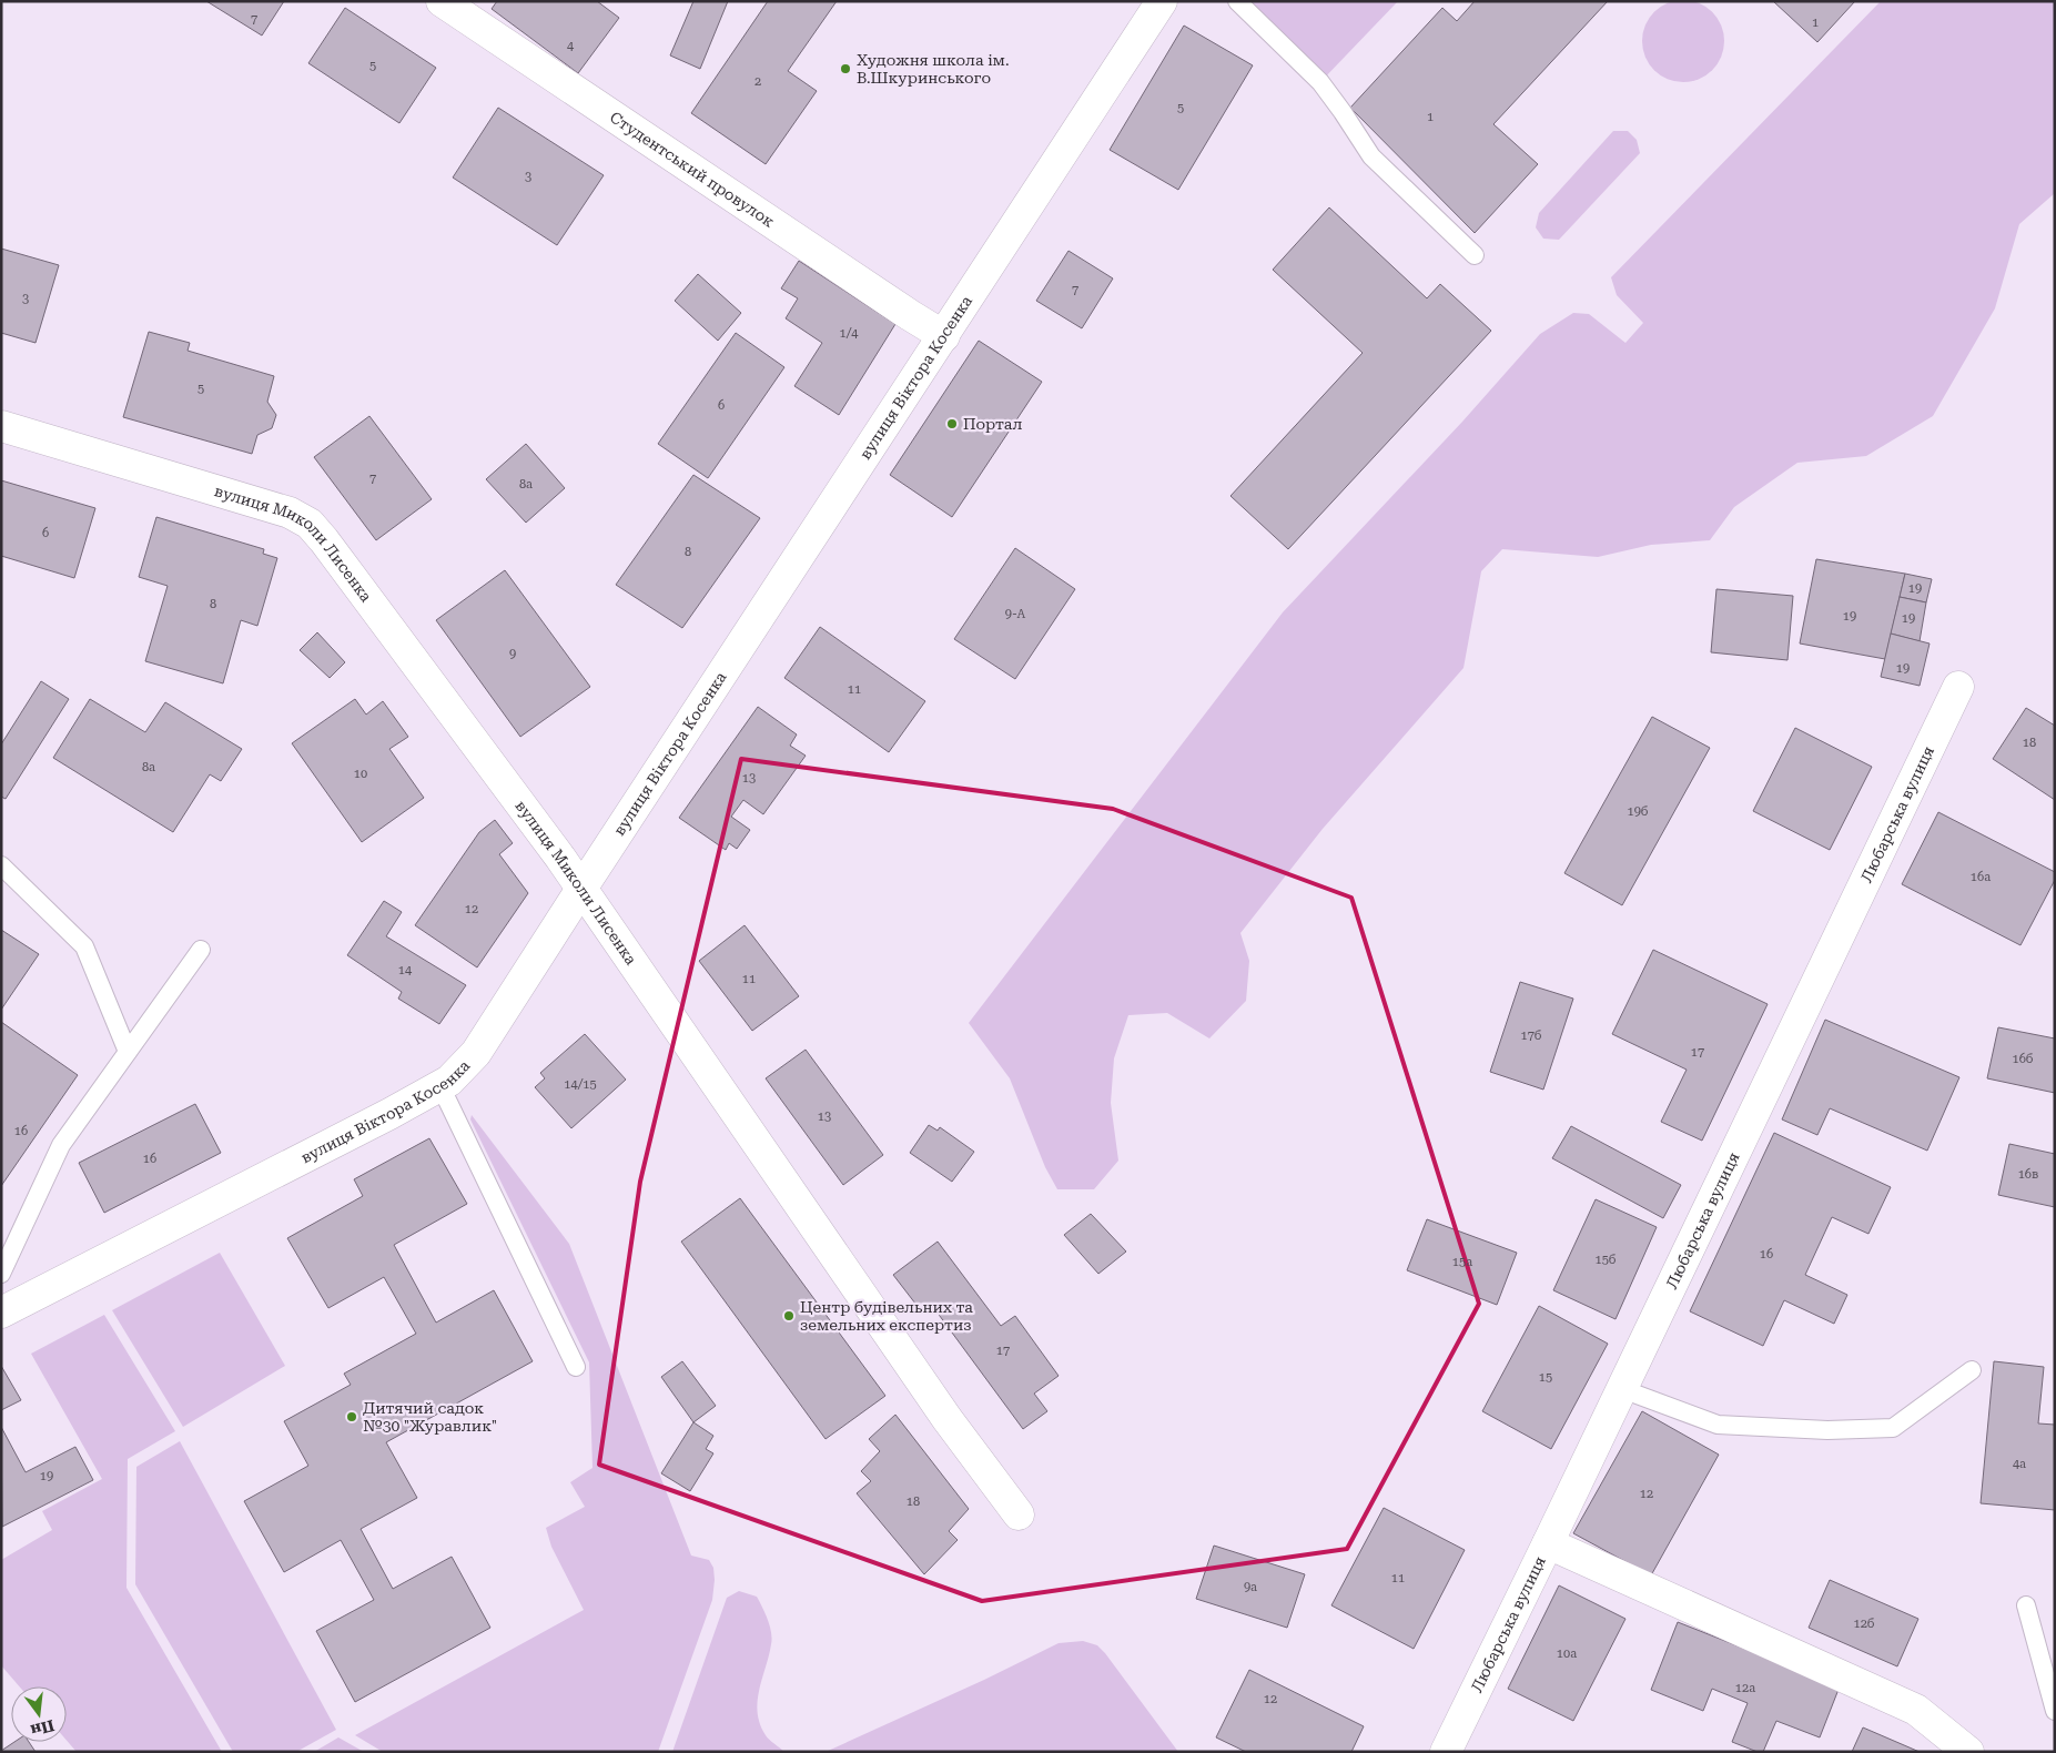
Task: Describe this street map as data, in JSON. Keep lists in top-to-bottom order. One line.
{"streets":{"street":["Студентський провулок","вулиця Віктора Косенка","вулиця Миколи Лисенка","Любарська вулиця"]},"crossings":[["Студентський провулок","вулиця Віктора Косенка"],["вулиця Віктора Косенка","вулиця Миколи Лисенка"]],"places":["Художня школа ім. В.Шкуринського","Портал","Центр будівельних та земельних експертиз","Дитячий садок №30 \"Журавлик\""],"house_numbers":["7","1","4","5","2","5","1","3","7","3","1/4","5","6","7","8а","6","8","19","8","9-А","19","19","9","19","11","18","8а","10","13","19б","16а","12","14","11","17б","17","16б","14/15","13","16","16","16в","16","15б","15а","17","15","4а","19","12","18","11","9а","12б","10а","12а","12"],"north":"bottom"}
